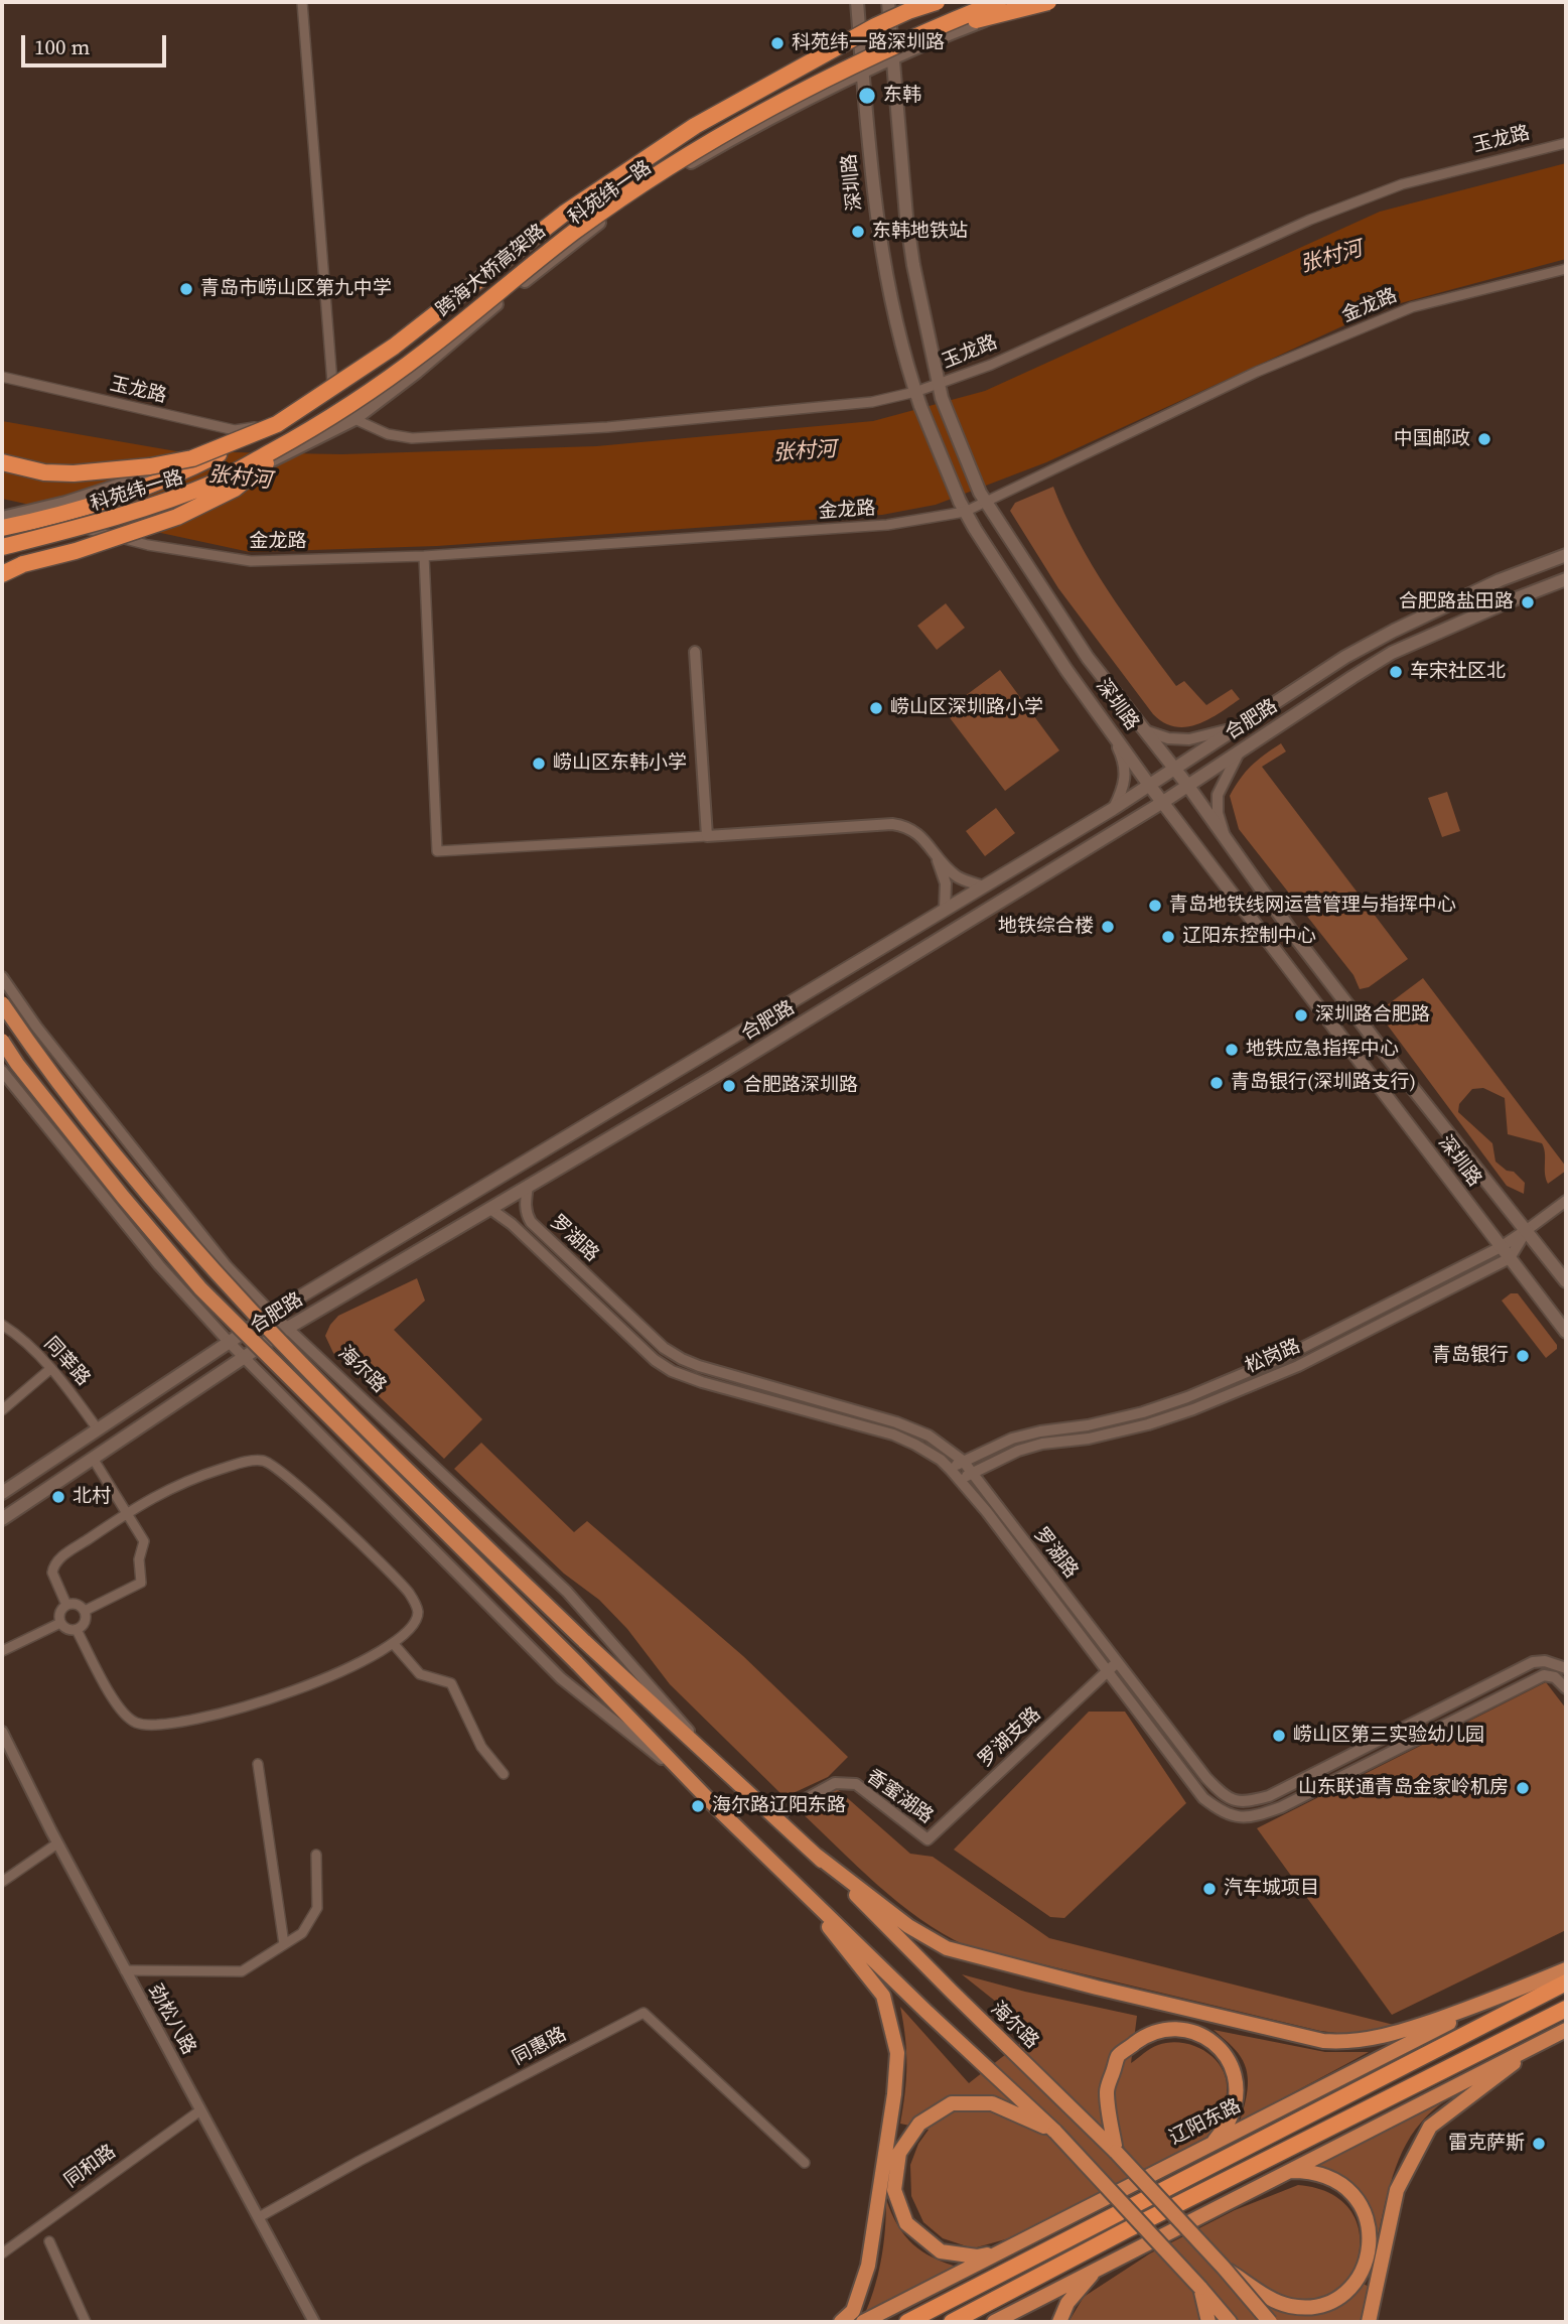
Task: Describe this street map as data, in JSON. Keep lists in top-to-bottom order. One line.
{"streets":{"highway":["跨海大桥高架路","辽阳东路"],"main road":["深圳路","科苑纬一路","合肥路","海尔路"],"street":["玉龙路","金龙路","罗湖路","松岗路","同莘路","罗湖支路","香蜜湖路","劲松八路","同惠路","同和路"]},"crossings":[["玉龙路","深圳路"],["玉龙路","科苑纬一路"],["玉龙路","跨海大桥高架路"],["深圳路","科苑纬一路"],["深圳路","金龙路"],["深圳路","合肥路"],["深圳路","松岗路"],["科苑纬一路","跨海大桥高架路"],["科苑纬一路","金龙路"],["合肥路","罗湖路"],["合肥路","同莘路"],["合肥路","海尔路"],["罗湖路","松岗路"],["罗湖路","罗湖支路"],["海尔路","香蜜湖路"],["罗湖支路","香蜜湖路"],["劲松八路","同惠路"],["劲松八路","同和路"]],"water":["张村河"],"places":["科苑纬一路深圳路","东韩","东韩地铁站","青岛市崂山区第九中学","中国邮政","合肥路盐田路","车宋社区北","崂山区深圳路小学","崂山区东韩小学","青岛地铁线网运营管理与指挥中心","地铁综合楼","辽阳东控制中心","深圳路合肥路","地铁应急指挥中心","青岛银行(深圳路支行)","合肥路深圳路","青岛银行","北村","崂山区第三实验幼儿园","山东联通青岛金家岭机房","海尔路辽阳东路","汽车城项目","雷克萨斯"],"scale_bar":"100 m"}
